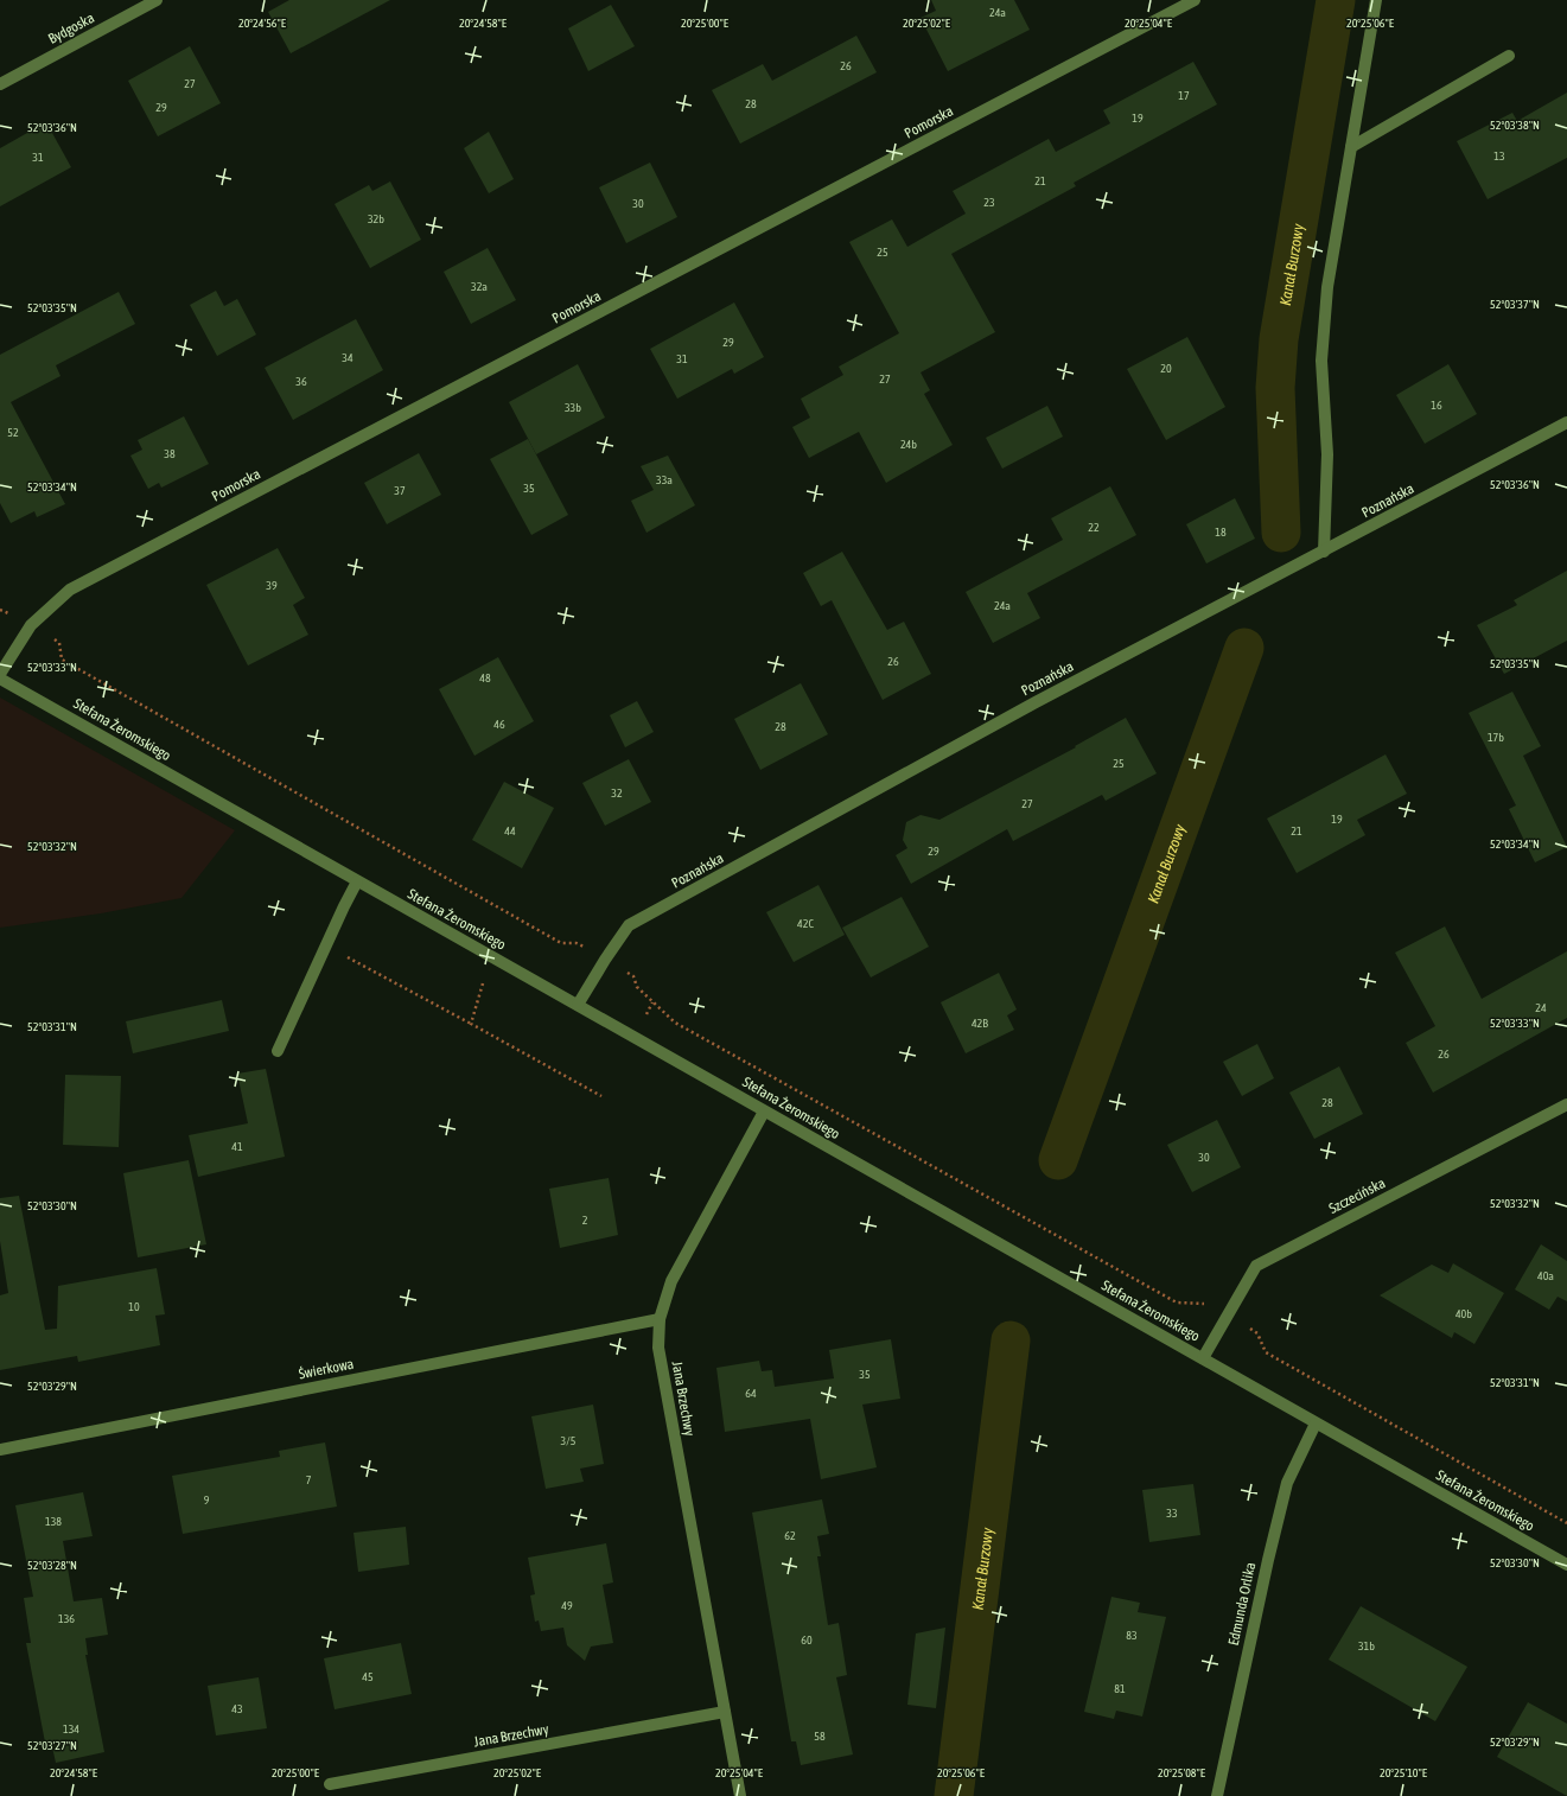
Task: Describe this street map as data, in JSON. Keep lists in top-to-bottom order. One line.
{"streets":{"street":["Bydgoska","Pomorska","Poznańska","Stefana Żeromskiego","Szczecińska","Świerkowa","Jana Brzechwy","Edmunda Orlika"]},"crossings":[["Poznańska","Stefana Żeromskiego"],["Stefana Żeromskiego","Szczecińska"],["Stefana Żeromskiego","Jana Brzechwy"],["Stefana Żeromskiego","Edmunda Orlika"],["Świerkowa","Jana Brzechwy"]],"water":["Kanał Burzowy"],"house_numbers":["24a","26","27","17","28","29","19","13","31","21","23","30","32b","25","32a","29","34","31","20","27","36","16","33b","52","24b","38","33a","35","37","22","18","39","24a","26","48","46","28","17b","25","32","27","19","44","21","29","42C","24","42B","26","28","41","30","2","40a","10","40b","35","64","3/5","7","9","33","138","62","49","136","83","60","31b","45","81","43","134","58"],"coordinates":["20°24'56\"E","20°24'58\"E","20°25'00\"E","20°25'02\"E","20°25'04\"E","20°25'06\"E","52°03'38\"N","52°03'36\"N","52°03'37\"N","52°03'35\"N","52°03'34\"N","52°03'33\"N","52°03'32\"N","52°03'31\"N","52°03'30\"N","52°03'29\"N","52°03'28\"N","52°03'27\"N","20°25'08\"E","20°25'10\"E"]}
